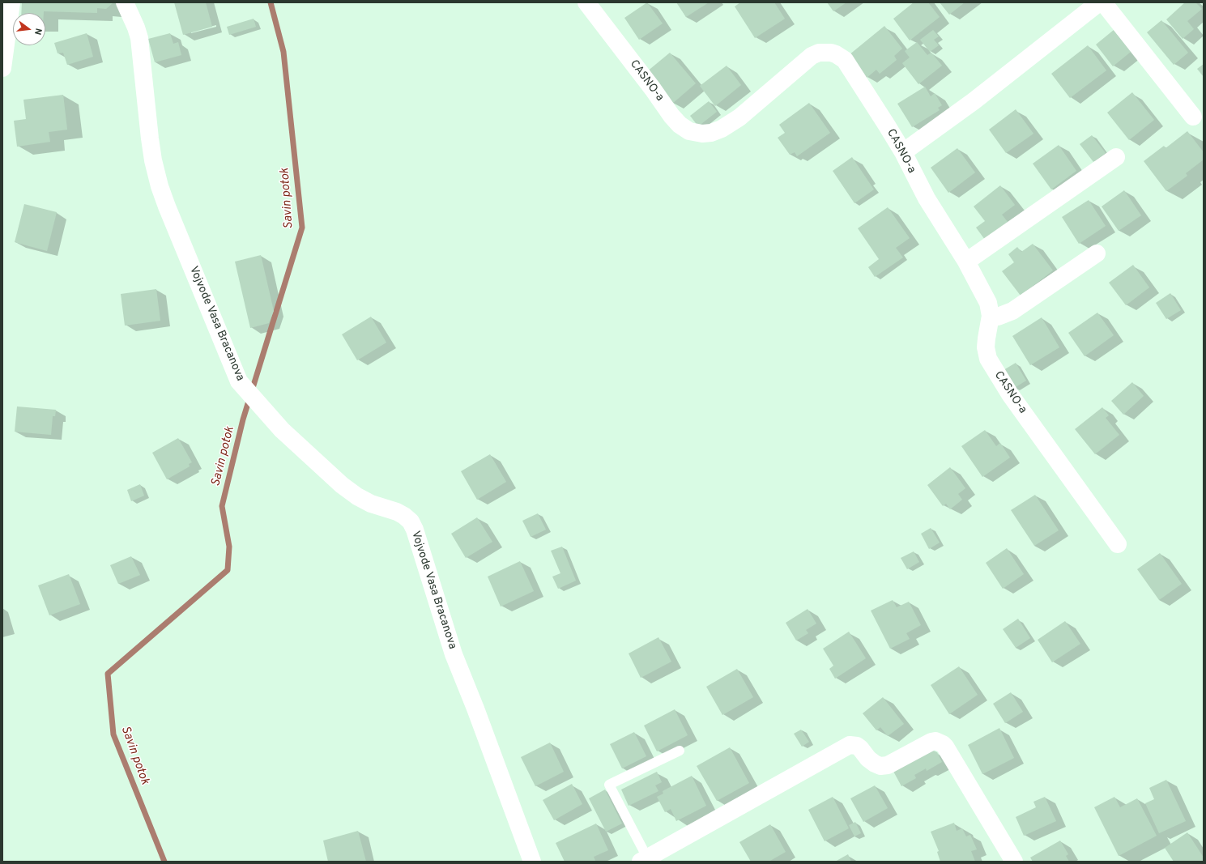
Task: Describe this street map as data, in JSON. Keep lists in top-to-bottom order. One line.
{"streets":{"street":["CASNO-a","Vojvode Vasa Bracanova"]},"water":["Savin potok"],"north":"right"}
